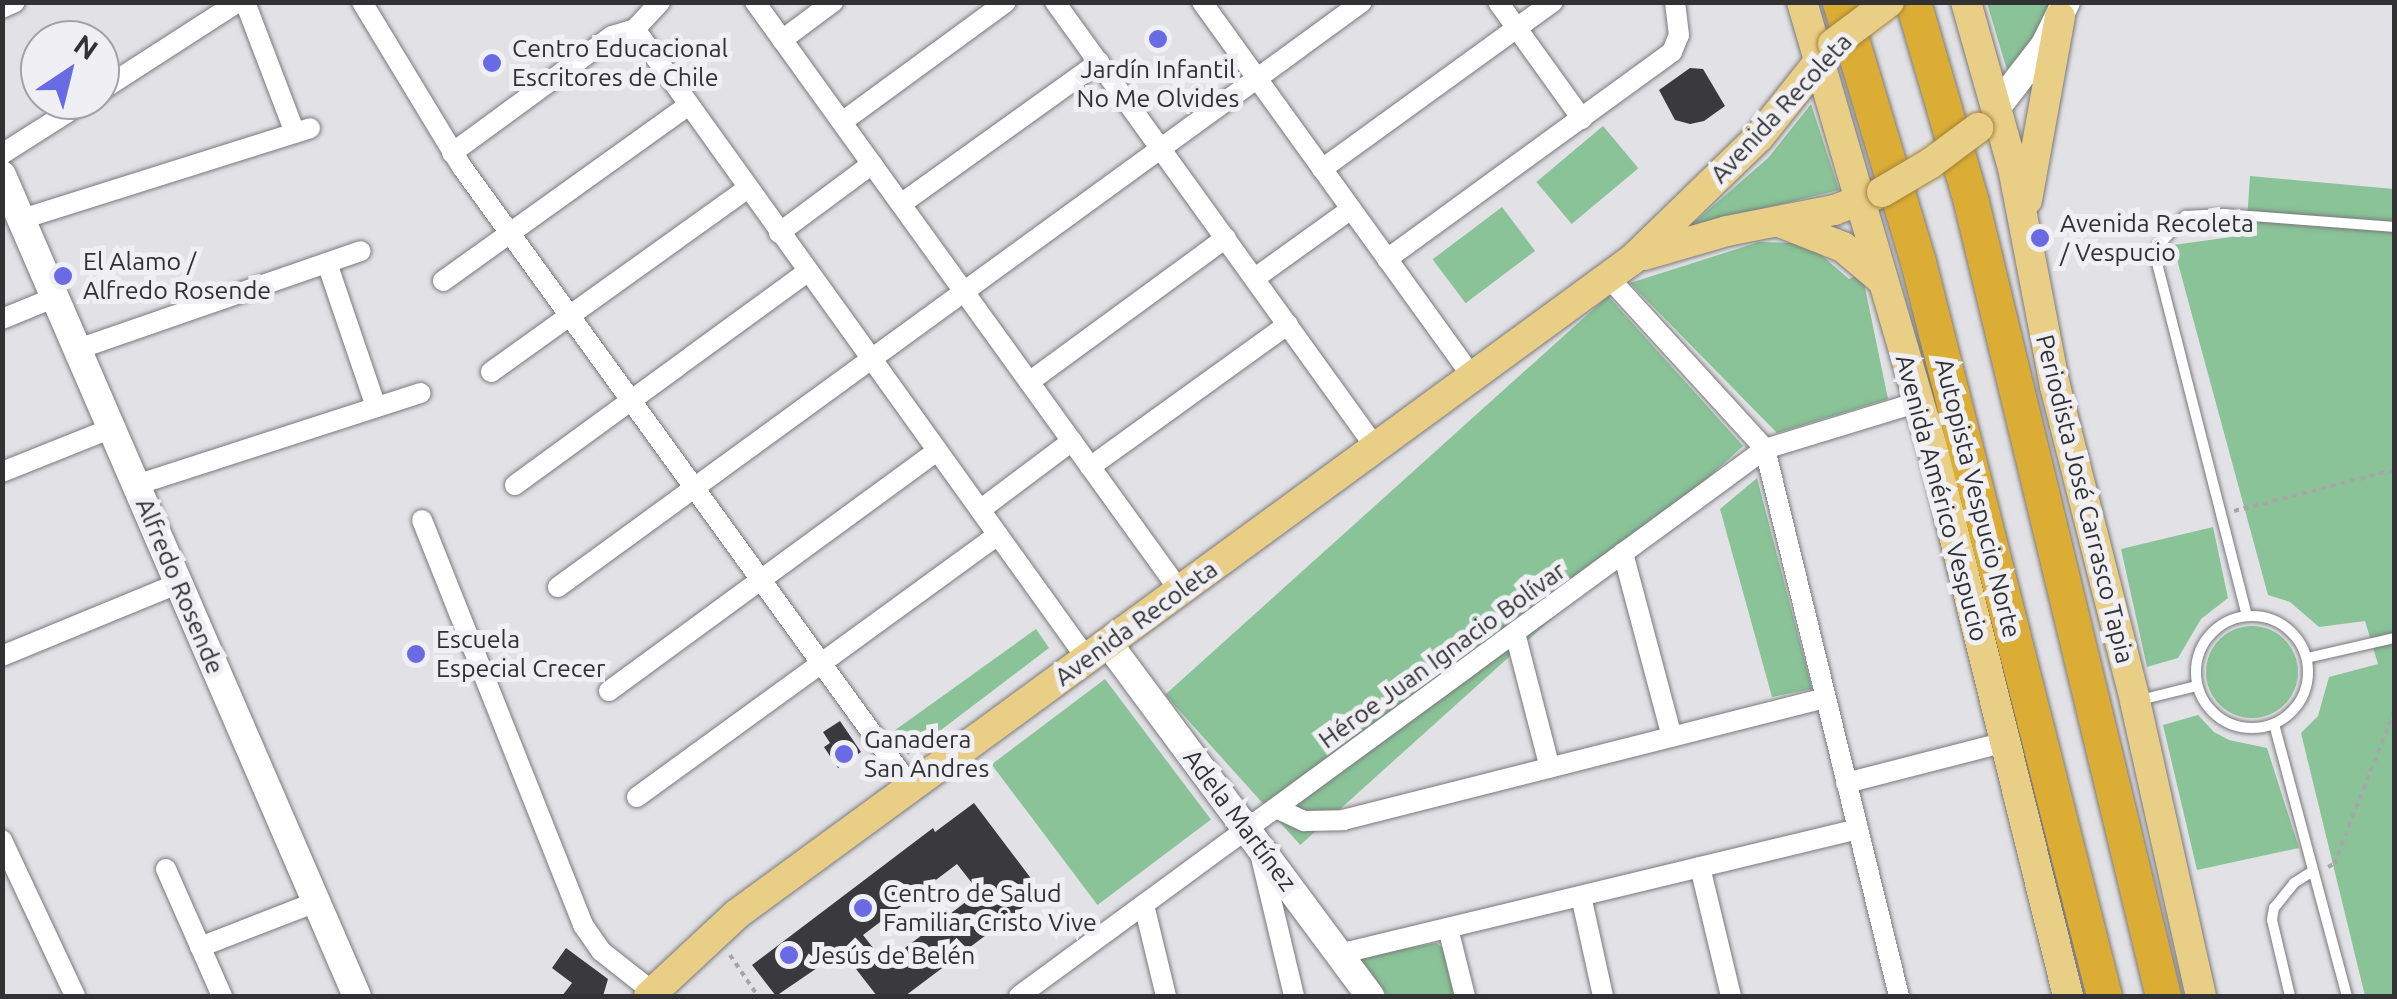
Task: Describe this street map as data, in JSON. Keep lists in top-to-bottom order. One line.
{"streets":{"highway":["Autopista Vespucio Norte"],"main road":["Avenida Recoleta","Avenida Américo Vespucio","Periodista José Carrasco Tapia"],"street":["Alfredo Rosende","Héroe Juan Ignacio Bolívar","Adela Martínez"]},"crossings":[["Avenida Recoleta","Avenida Américo Vespucio"],["Avenida Recoleta","Periodista José Carrasco Tapia"],["Avenida Recoleta","Adela Martínez"],["Avenida Américo Vespucio","Héroe Juan Ignacio Bolívar"],["Héroe Juan Ignacio Bolívar","Adela Martínez"]],"places":["Jardín Infantil No Me Olvides","Centro Educacional Escritores de Chile","Avenida Recoleta / Vespucio","El Alamo / Alfredo Rosende","Escuela Especial Crecer","Ganadera San Andres","Centro de Salud Familiar Cristo Vive","Jesús de Belén"],"north":"top right"}
